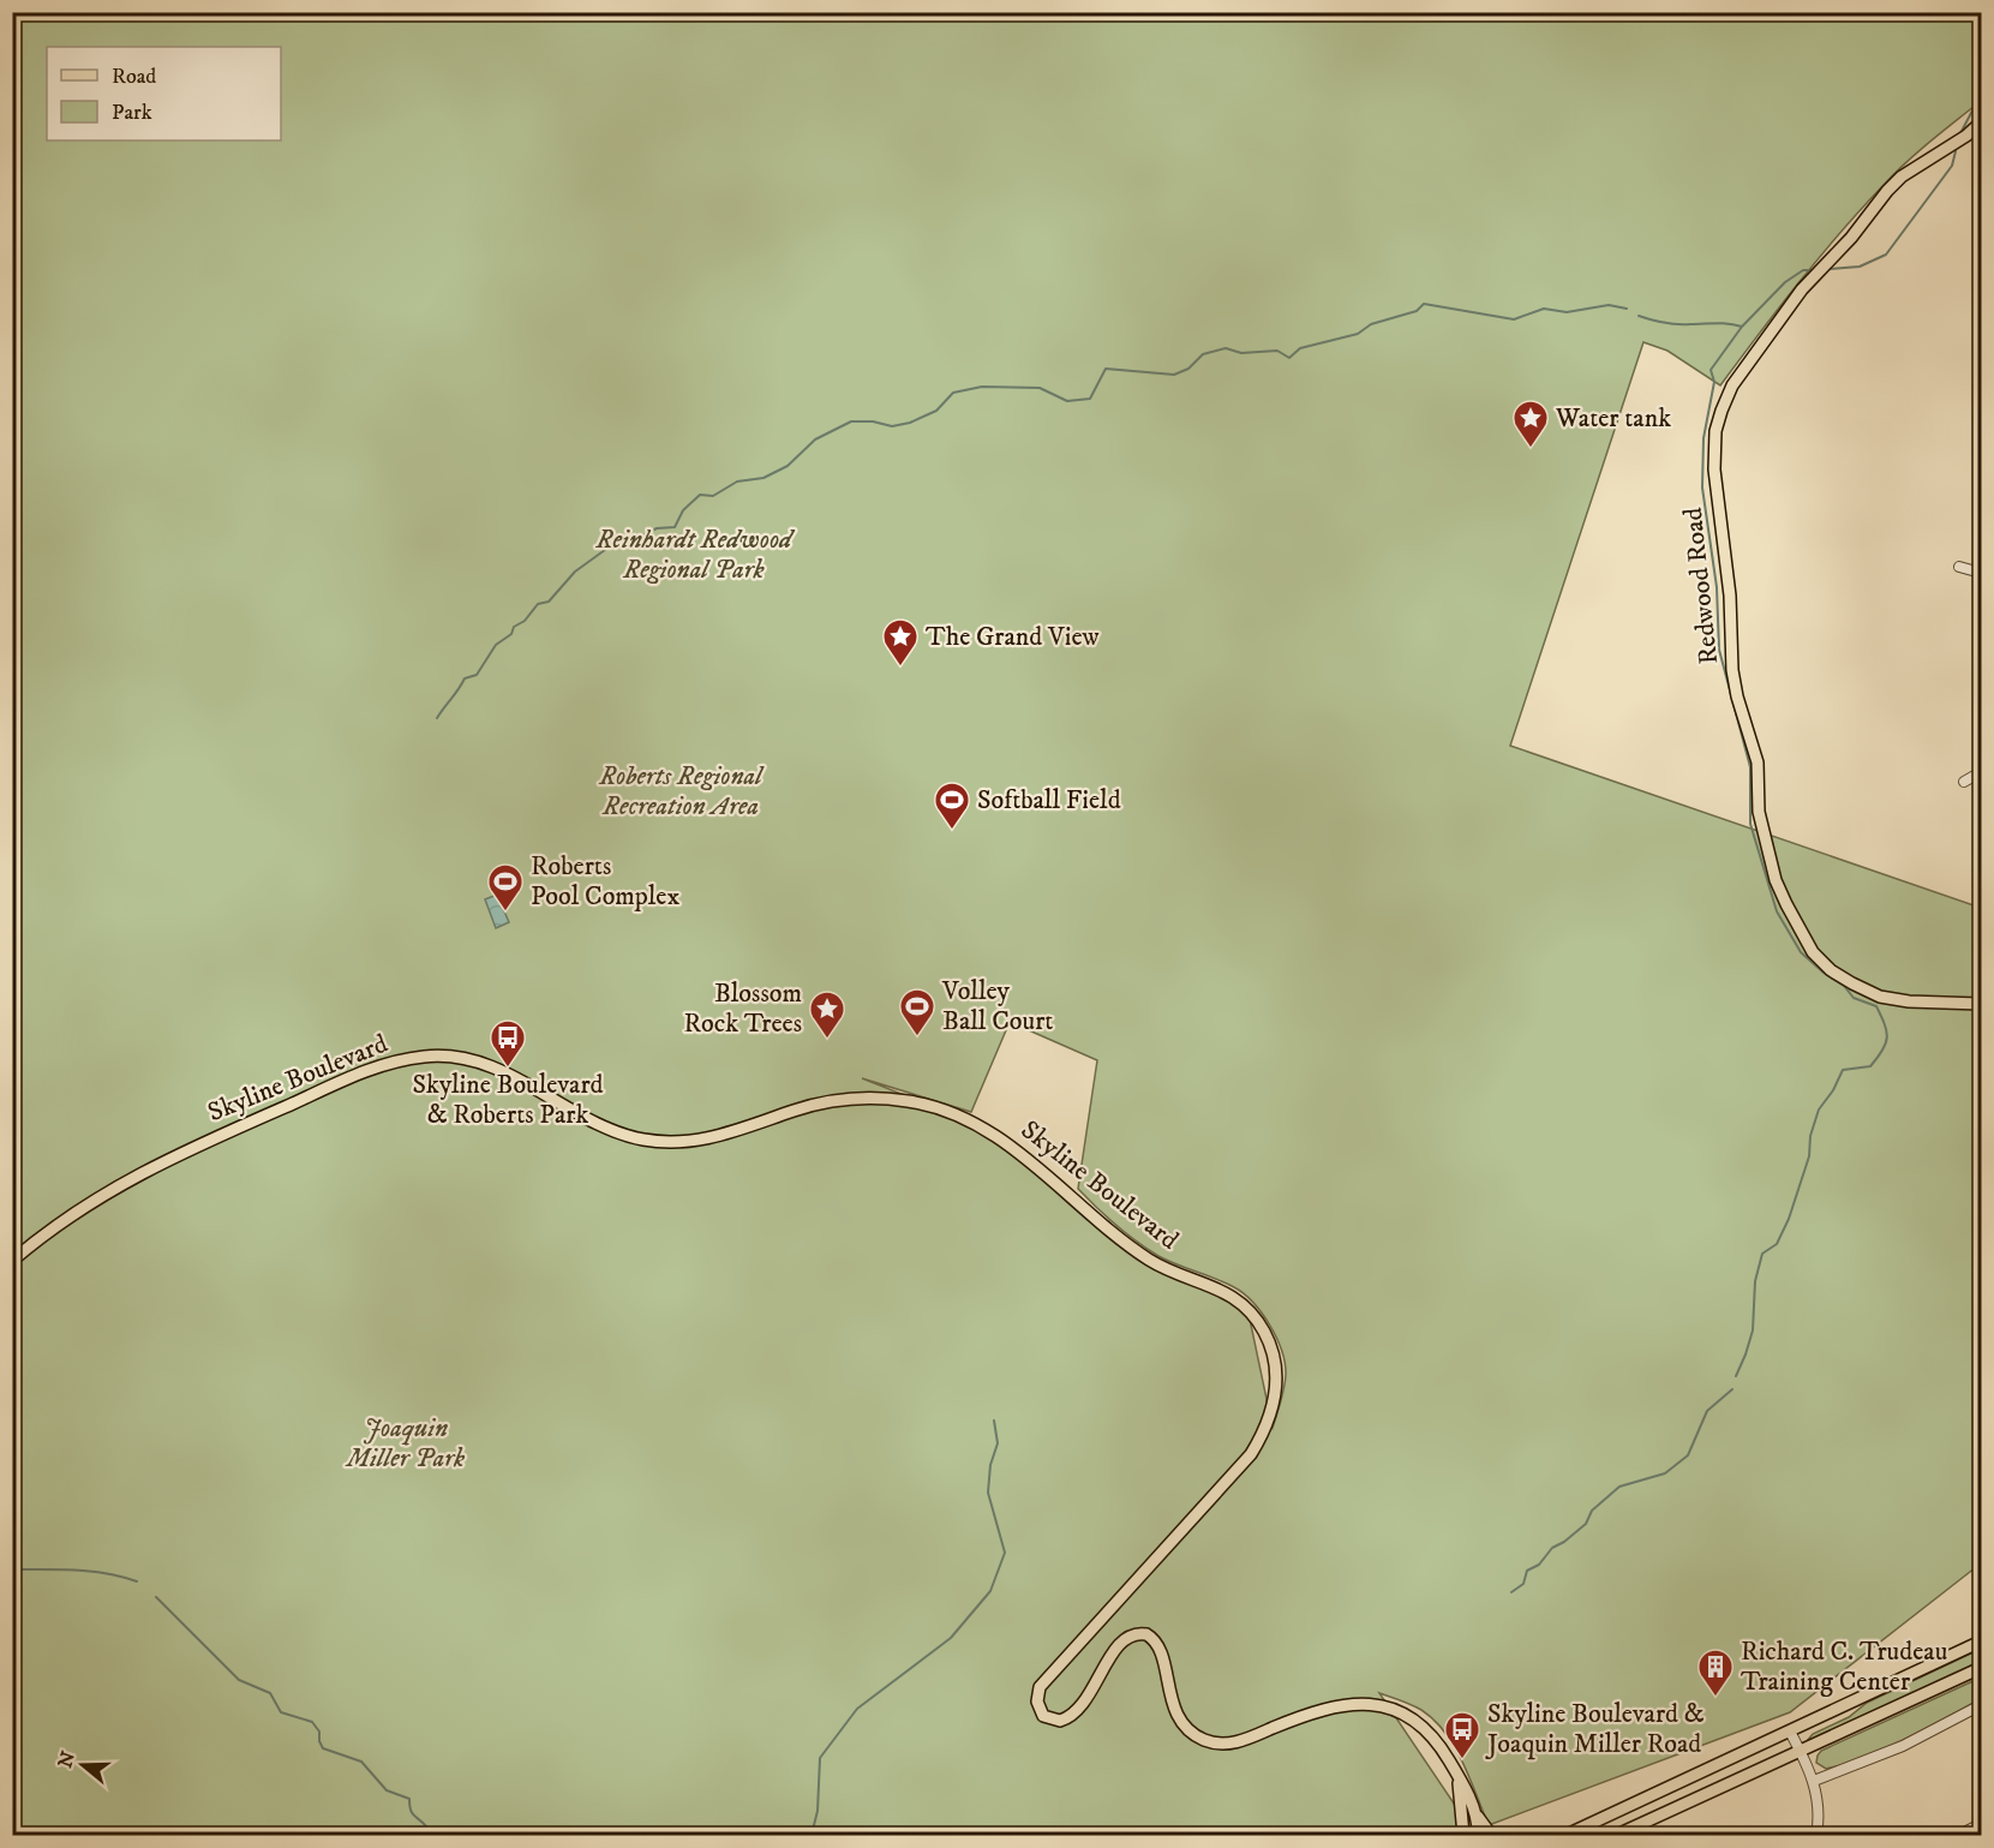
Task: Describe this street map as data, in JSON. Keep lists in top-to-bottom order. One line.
{"streets":{"main road":["Redwood Road","Skyline Boulevard"]},"parks":["Reinhardt Redwood Regional Park","Roberts Regional Recreation Area","Joaquin Miller Park"],"places":{"place":["Water tank","The Grand View","Blossom Rock Trees"],"sports":["Softball Field","Roberts Pool Complex","Volley Ball Court"],"bus stop":["Skyline Boulevard & Roberts Park","Skyline Boulevard & Joaquin Miller Road"],"building":["Richard C. Trudeau Training Center"]},"legend":["Road","Park"],"north":"left"}
